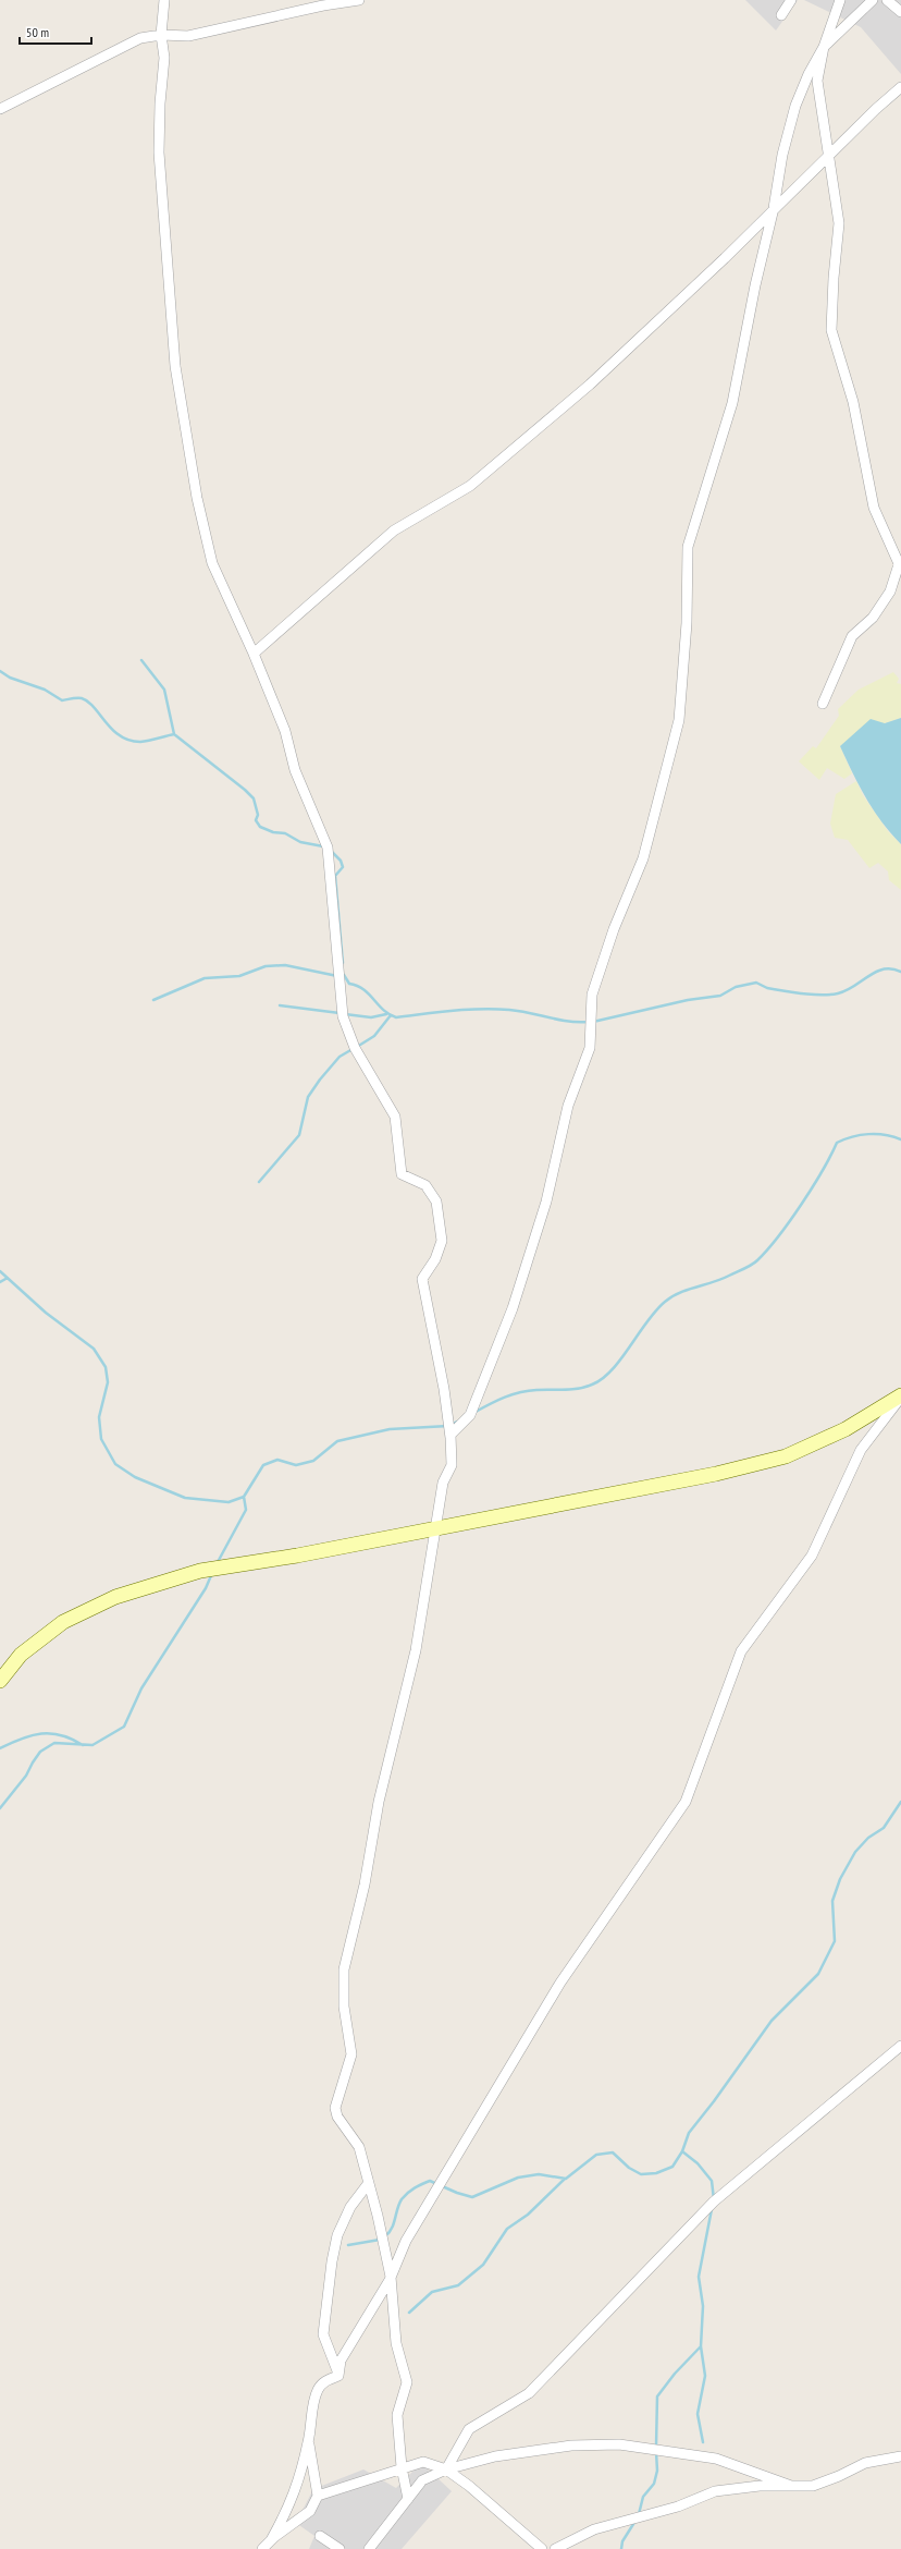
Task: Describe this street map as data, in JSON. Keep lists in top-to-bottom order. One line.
{"scale_bar":"50 m"}
